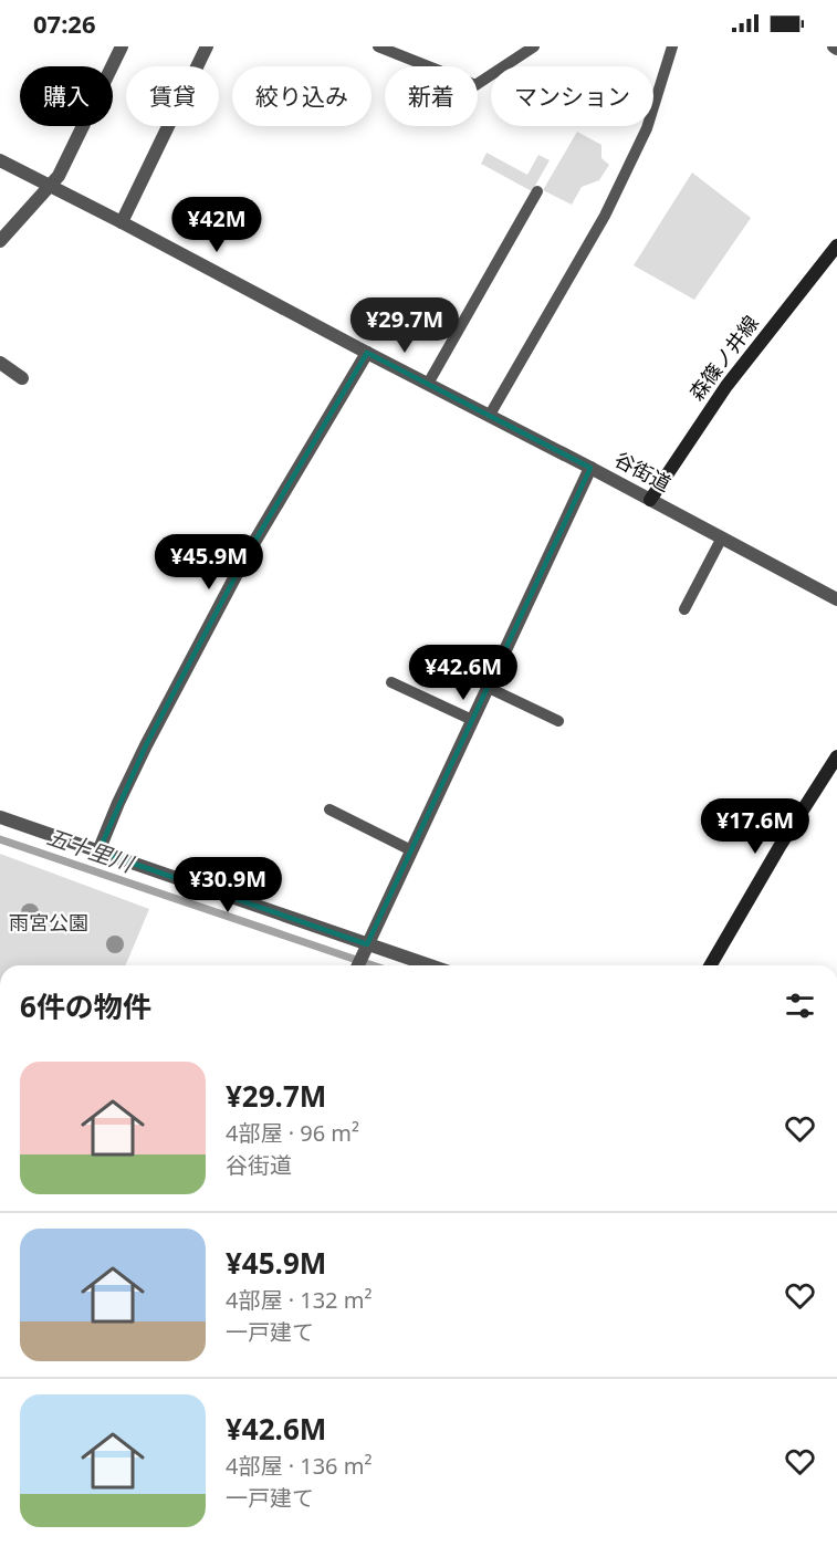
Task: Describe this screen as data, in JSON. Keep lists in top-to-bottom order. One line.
{"streets":{"main road":["森篠ノ井線"],"street":["谷街道"]},"crossings":[["森篠ノ井線","谷街道"]],"water":["五十里川"],"parks":["雨宮公園"],"page":{"status":"07:26","chip":["購入","賃貸","絞り込み","新着","マンション"],"price":["¥42M","¥29.7M","¥45.9M","¥42.6M","¥17.6M","¥30.9M"],"heading":"6件の物件","list":[{"name":"¥29.7M","note":"4部屋 · 96 m² · 谷街道"},{"name":"¥45.9M","note":"4部屋 · 132 m² · 一戸建て"},{"name":"¥42.6M","note":"4部屋 · 136 m² · 一戸建て"}]}}
